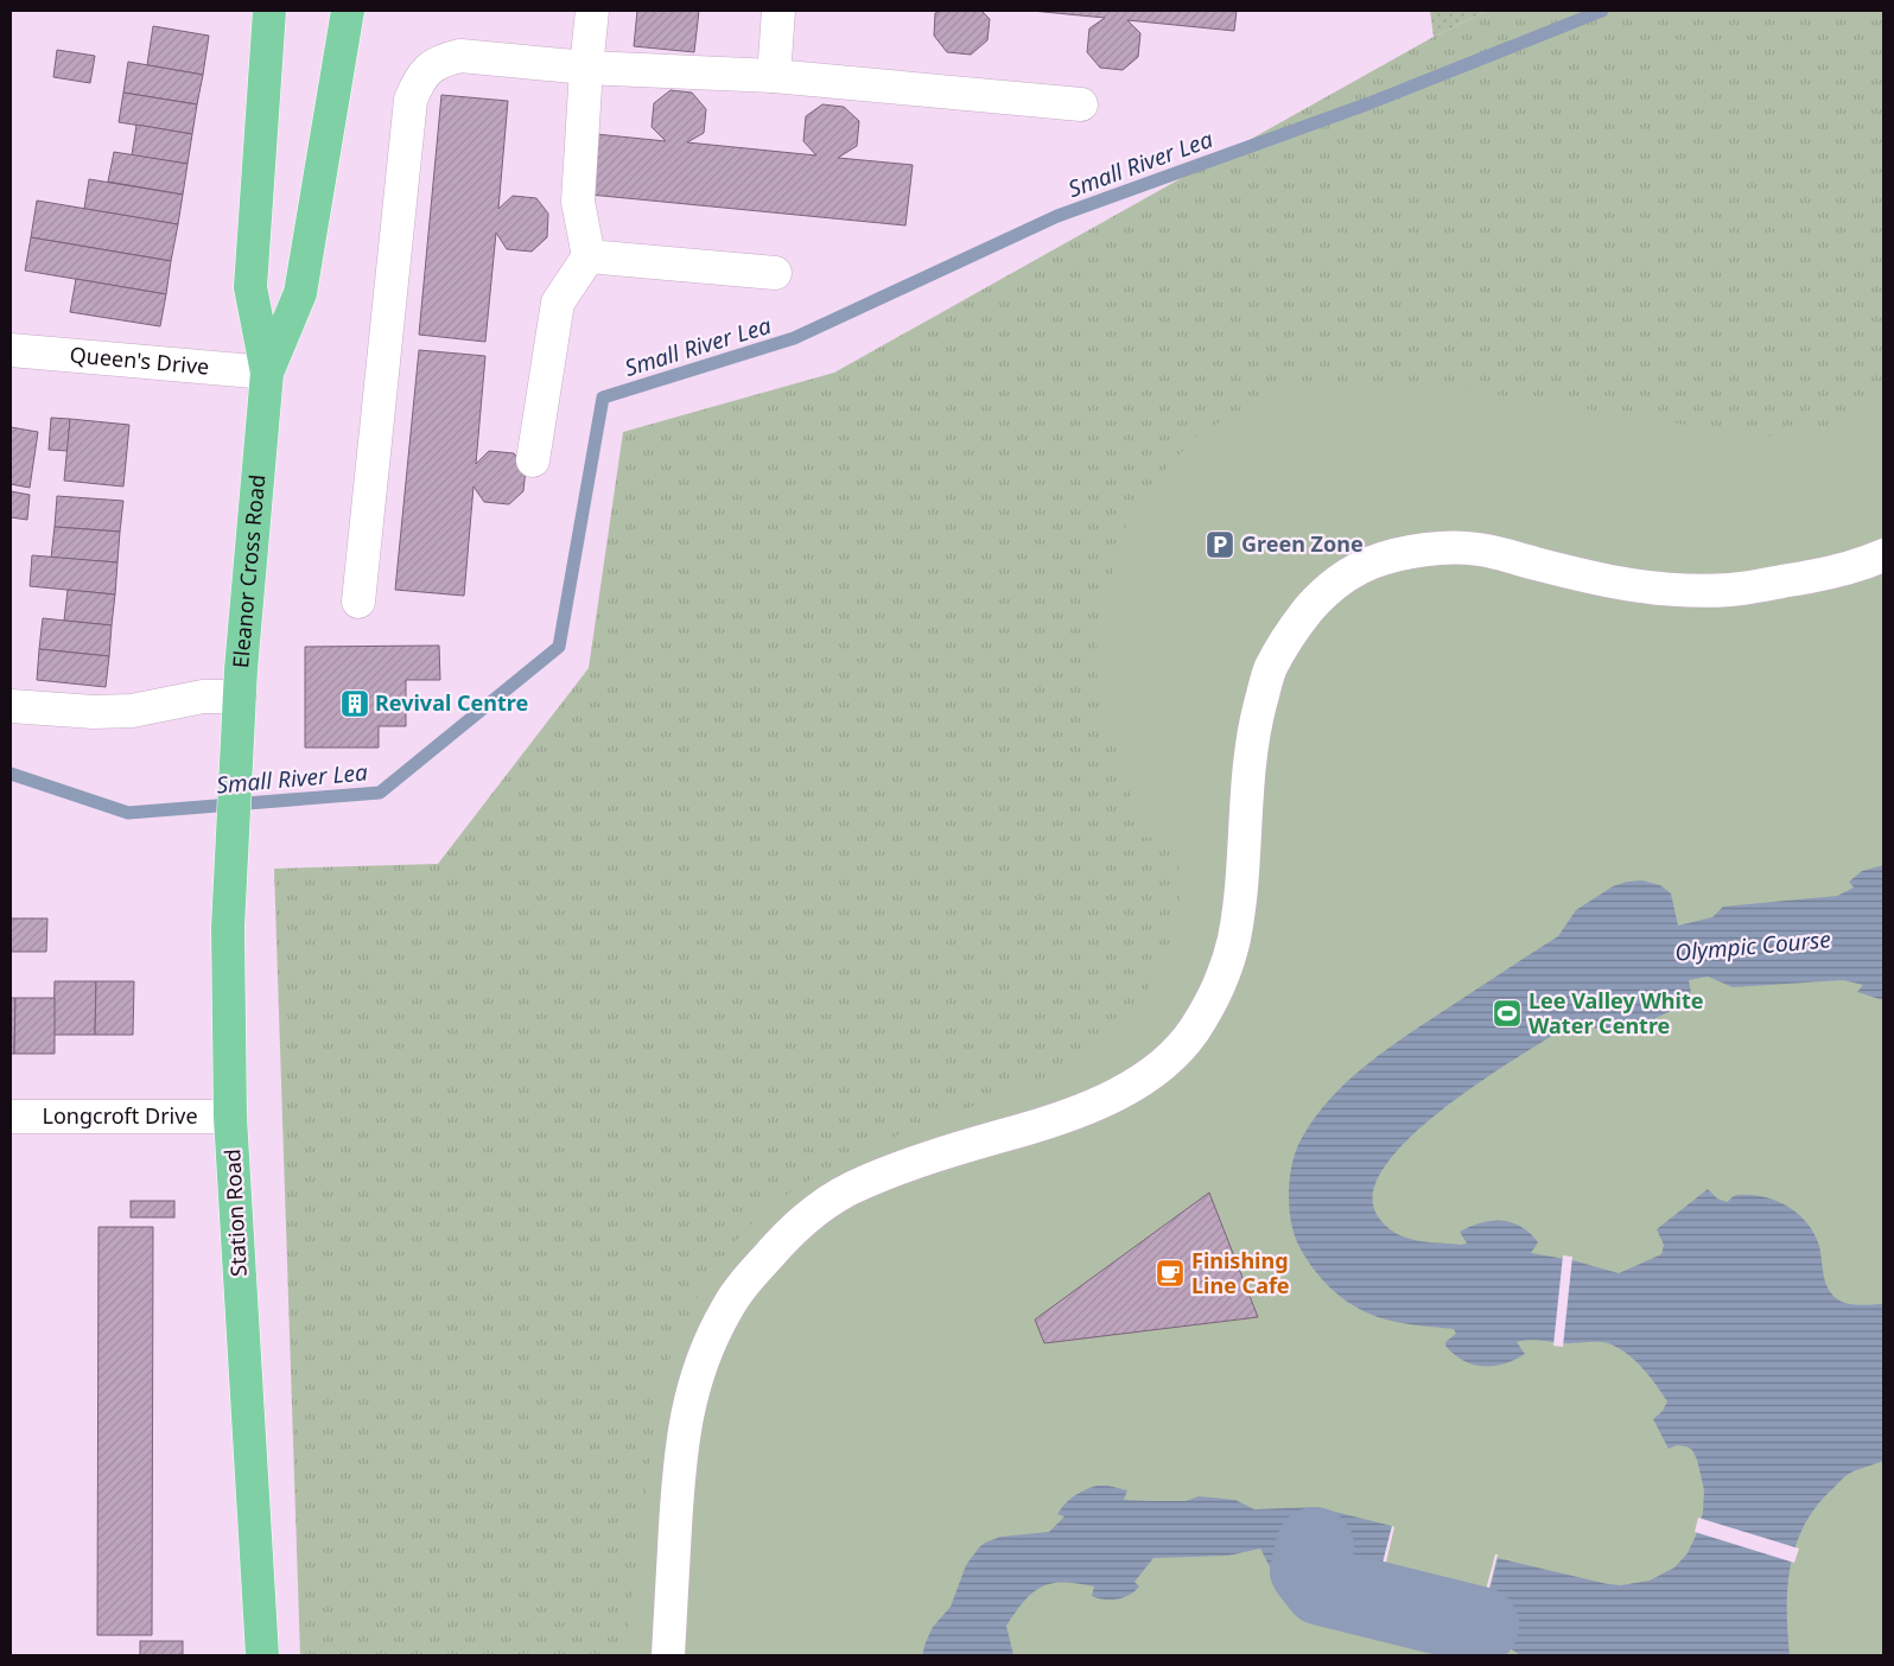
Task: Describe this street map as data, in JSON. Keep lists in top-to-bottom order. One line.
{"streets":{"main road":["Eleanor Cross Road","Station Road"],"street":["Queen's Drive","Longcroft Drive"]},"crossings":[["Queen's Drive","Eleanor Cross Road"],["Eleanor Cross Road","Station Road"],["Longcroft Drive","Station Road"]],"water":["Small River Lea","Olympic Course"],"places":{"parking":["Green Zone"],"building":["Revival Centre"],"sports":["Lee Valley White Water Centre"],"cafe":["Finishing Line Cafe"]}}
